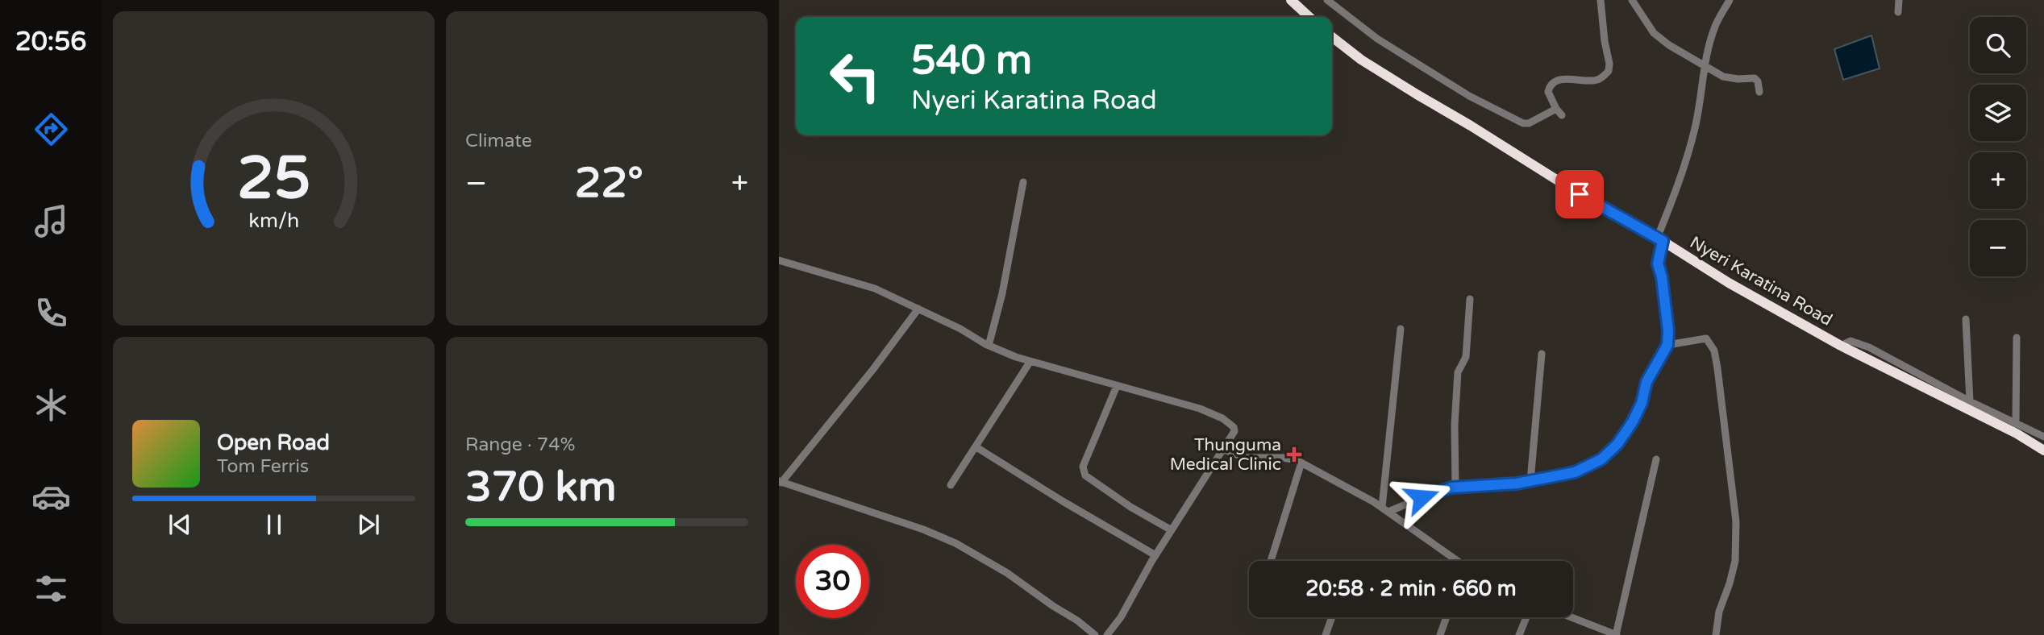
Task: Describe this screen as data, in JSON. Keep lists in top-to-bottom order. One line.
{"streets":{"highway":["Nyeri Karatina Road"]},"places":{"health":["Thunguma Medical Clinic"]},"page":{"tabs":"20:56","tile":["Climate",["Range · 74%","370 km"]],"map_buttons":["+","−"],"turn":["540 m","Nyeri Karatina Road"],"heat":["−","22°","+"],"song":["Open Road","Tom Ferris"],"limit":"30","trip":"20:58 · 2 min · 660 m","gauge":["25","km/h"]}}
